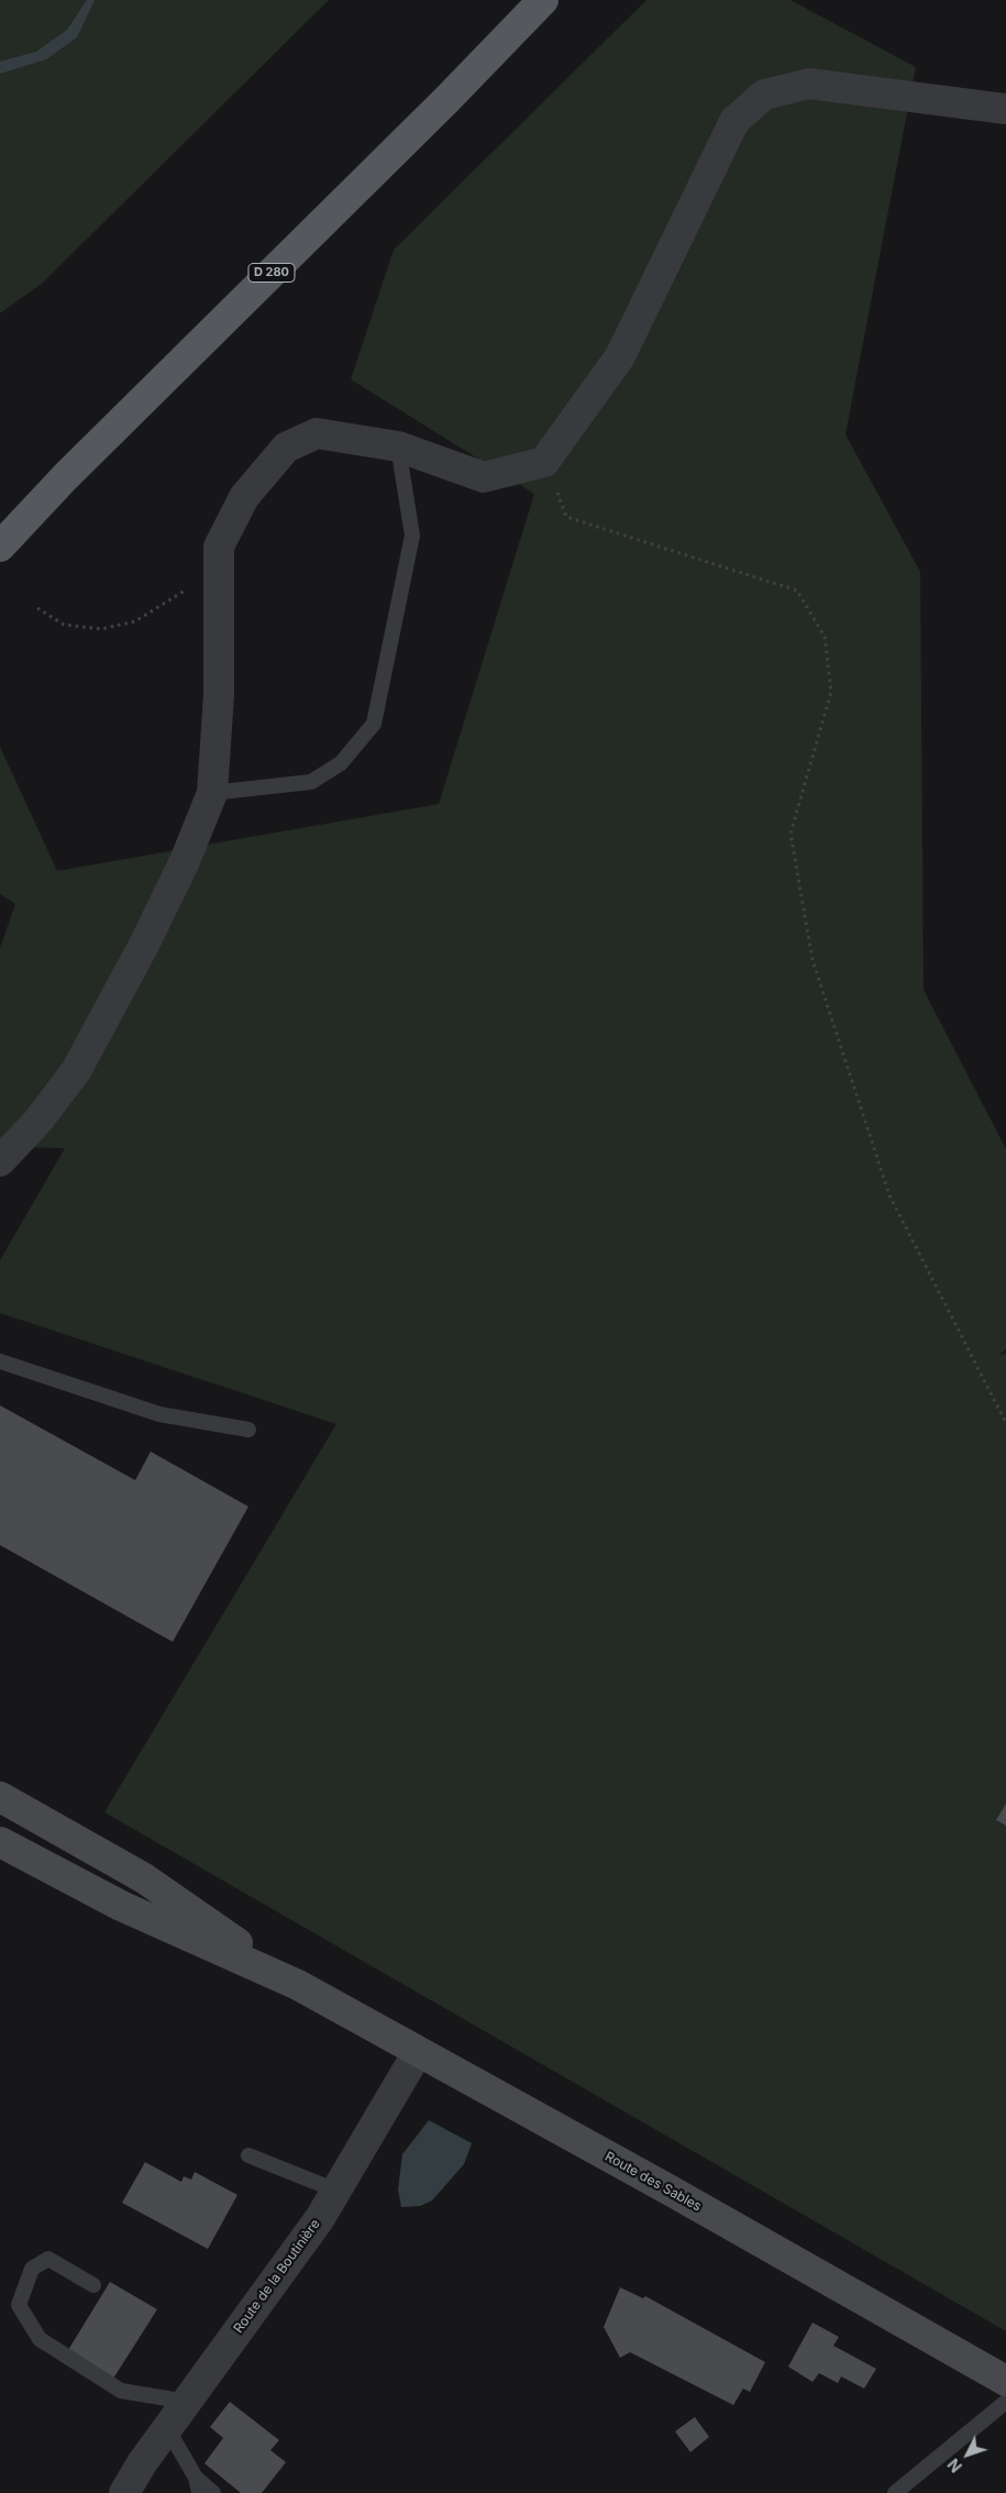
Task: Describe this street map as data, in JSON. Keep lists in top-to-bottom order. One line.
{"streets":{"main road":["D 280"],"street":["Route des Sables","Route de la Boutinière"]},"crossings":[["Route des Sables","Route de la Boutinière"]],"north":"bottom left"}
